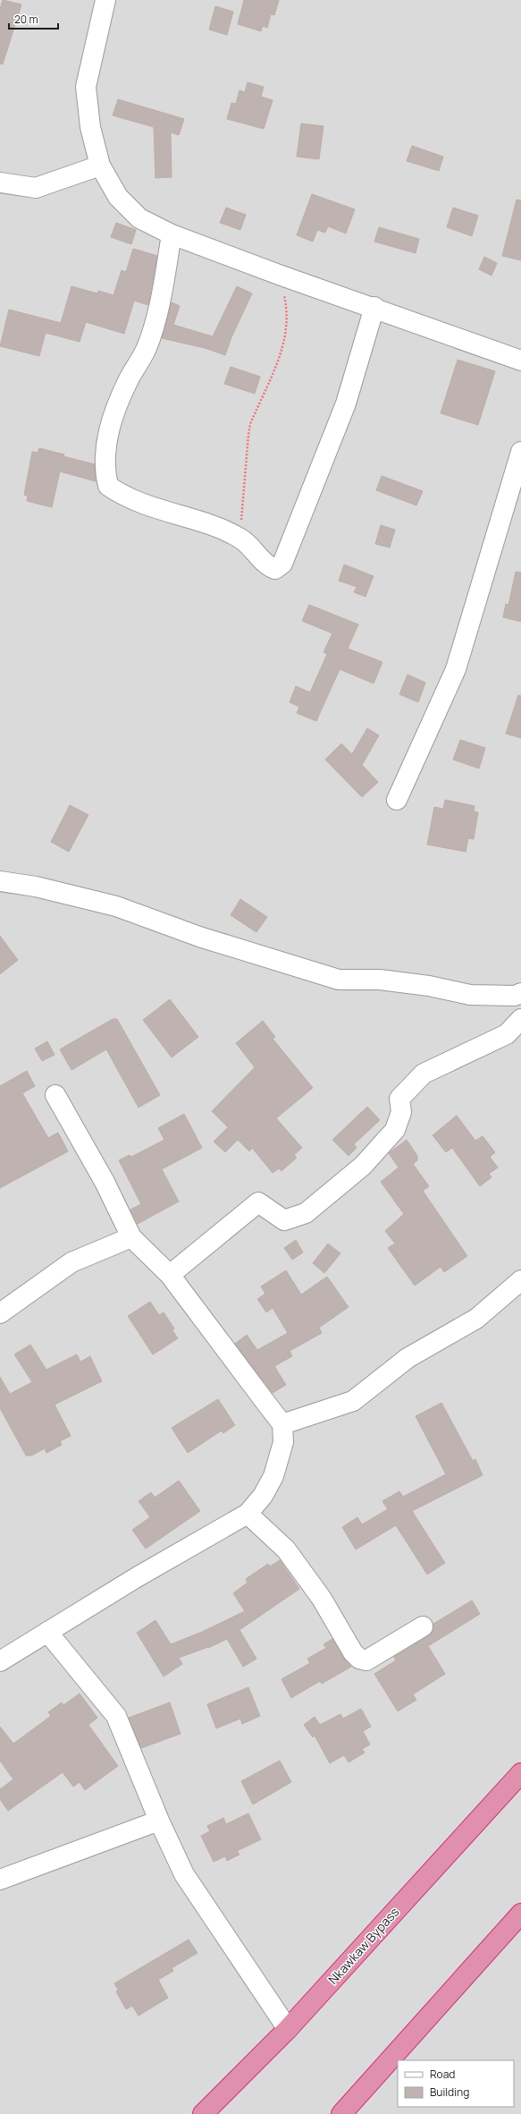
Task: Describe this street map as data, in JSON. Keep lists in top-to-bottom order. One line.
{"streets":{"highway":["Nkawkaw Bypass"]},"legend":["Road","Building"],"scale_bar":"20 m"}
